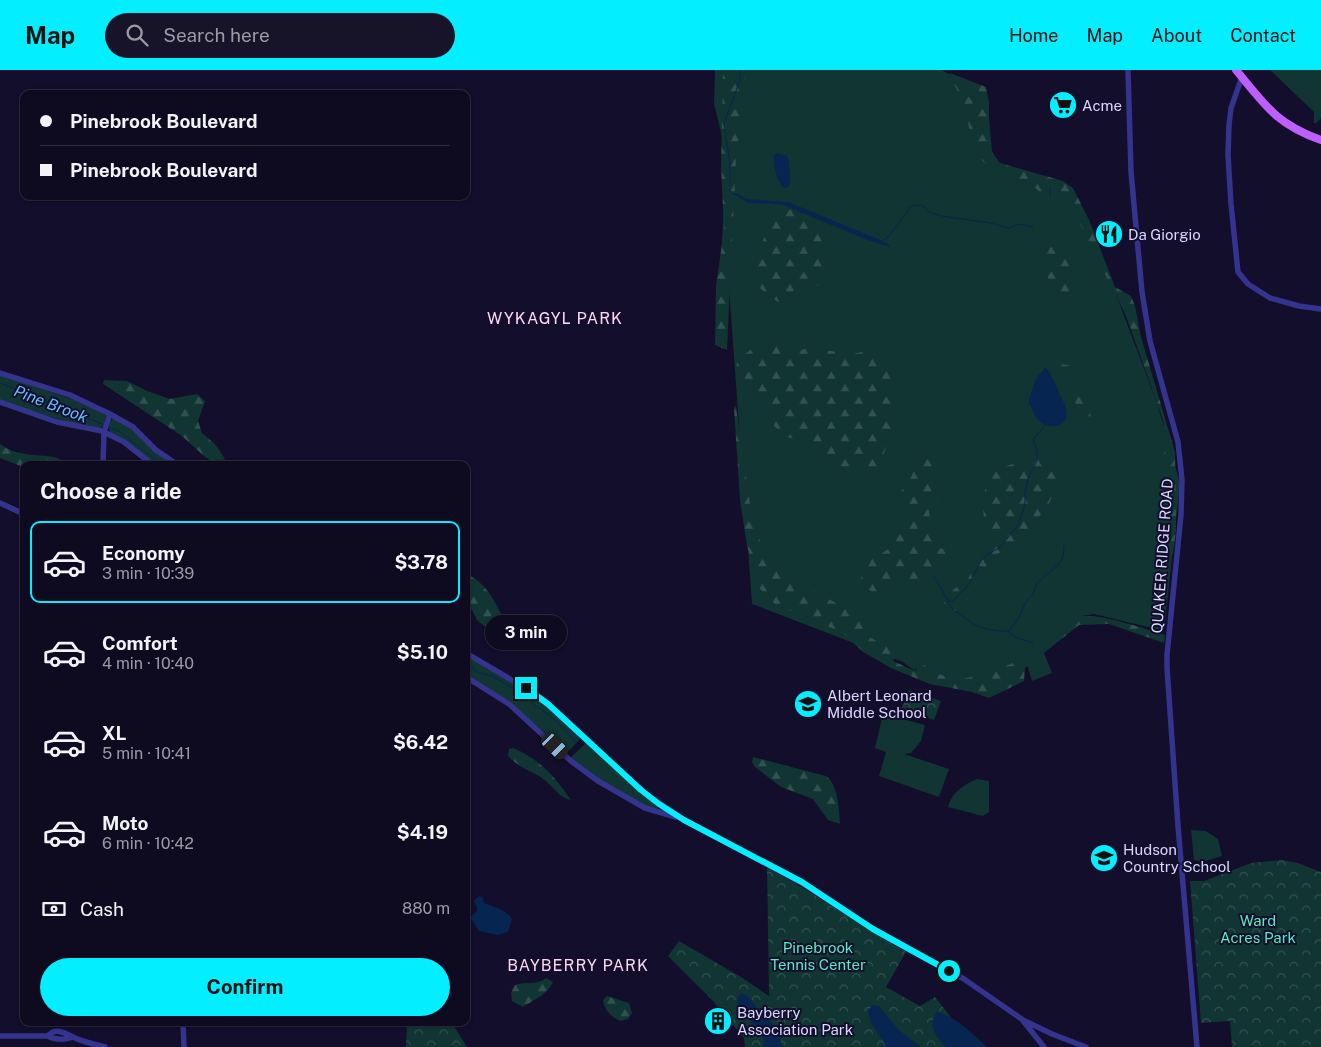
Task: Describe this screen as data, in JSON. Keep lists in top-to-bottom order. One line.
{"streets":{"street":["QUAKER RIDGE ROAD"]},"districts":["WYKAGYL PARK","BAYBERRY PARK"],"water":["Pine Brook"],"parks":["Ward Acres Park","Pinebrook Tennis Center"],"places":{"supermarket":["Acme"],"restaurant":["Da Giorgio"],"school or university":["Albert Leonard Middle School","Hudson Country School"],"building":["Bayberry Association Park"]},"page":{"header":"Map","search":"Search here","nav":["Home","Map","About","Contact"],"banner":["Pinebrook Boulevard","Pinebrook Boulevard"],"heading":"Choose a ride","list":[{"name":"Economy","note":"3 min · 10:39","value":"$3.78"},{"name":"Comfort","note":"4 min · 10:40","value":"$5.10"},{"name":"XL","note":"5 min · 10:41","value":"$6.42"},{"name":"Moto","note":"6 min · 10:42","value":"$4.19"}],"bubble":"3 min","pay":["Cash","880 m"],"buttons":"Confirm"}}
